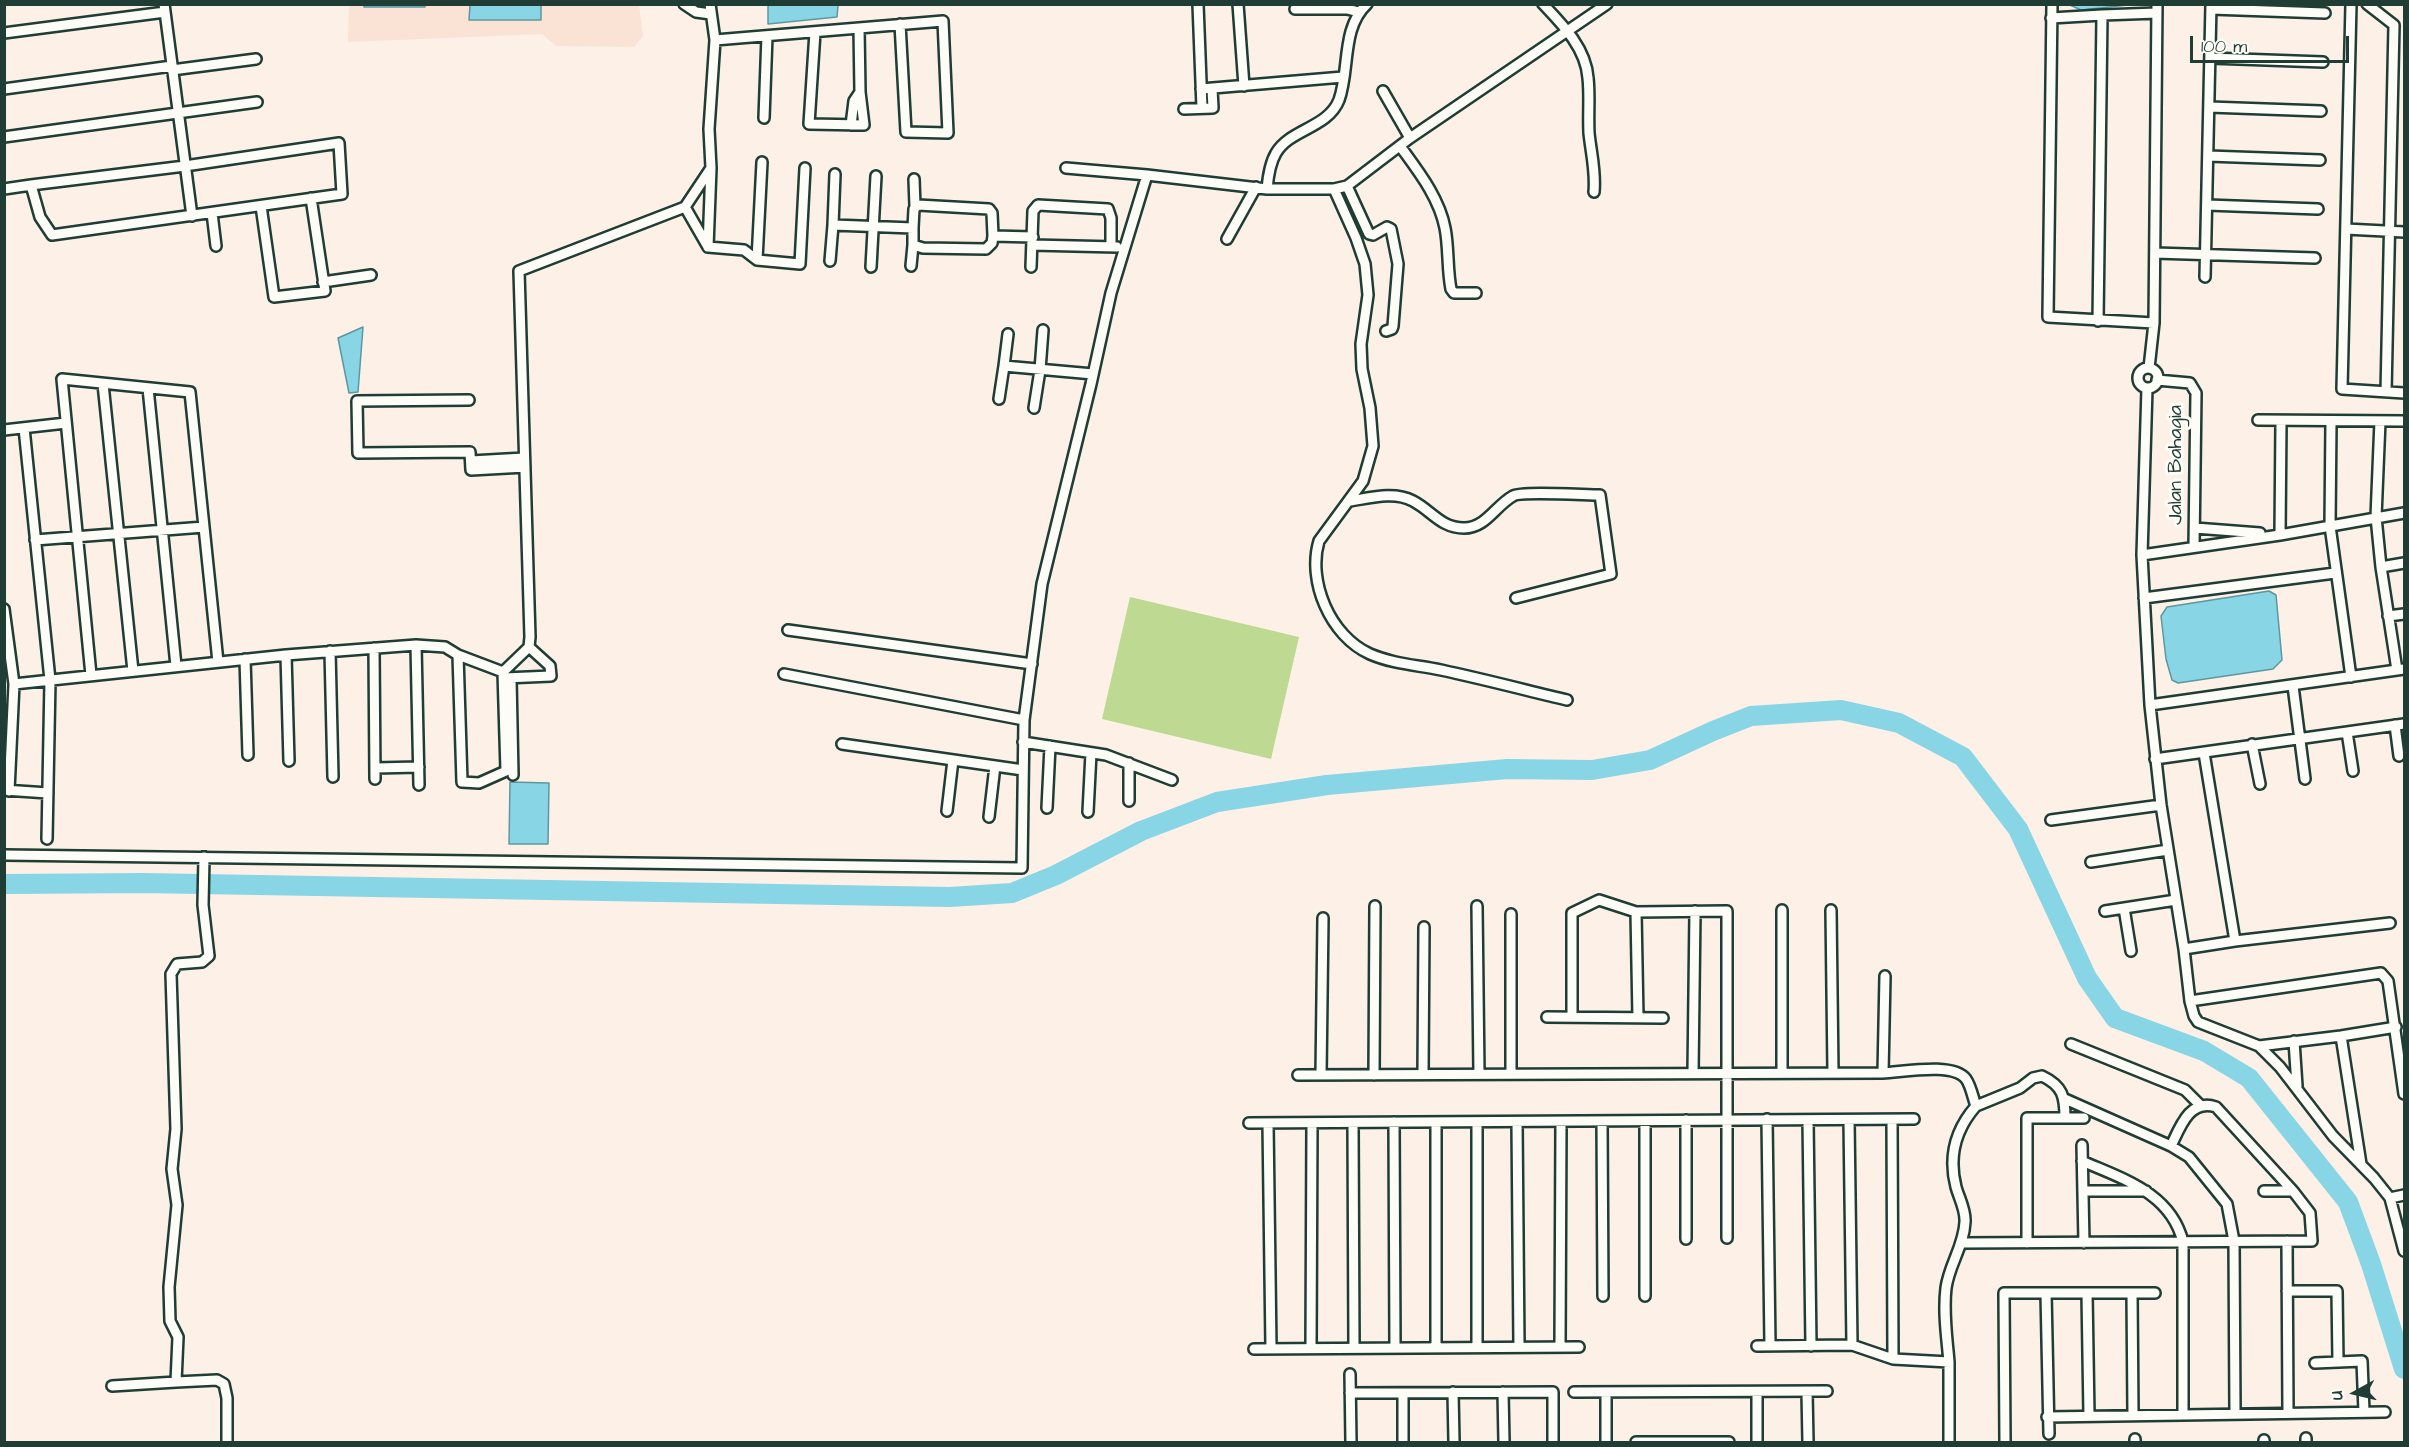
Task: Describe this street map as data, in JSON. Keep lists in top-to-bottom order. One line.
{"streets":{"street":["Jalan Bahagia"]},"scale_bar":"100 m","north":"left"}
